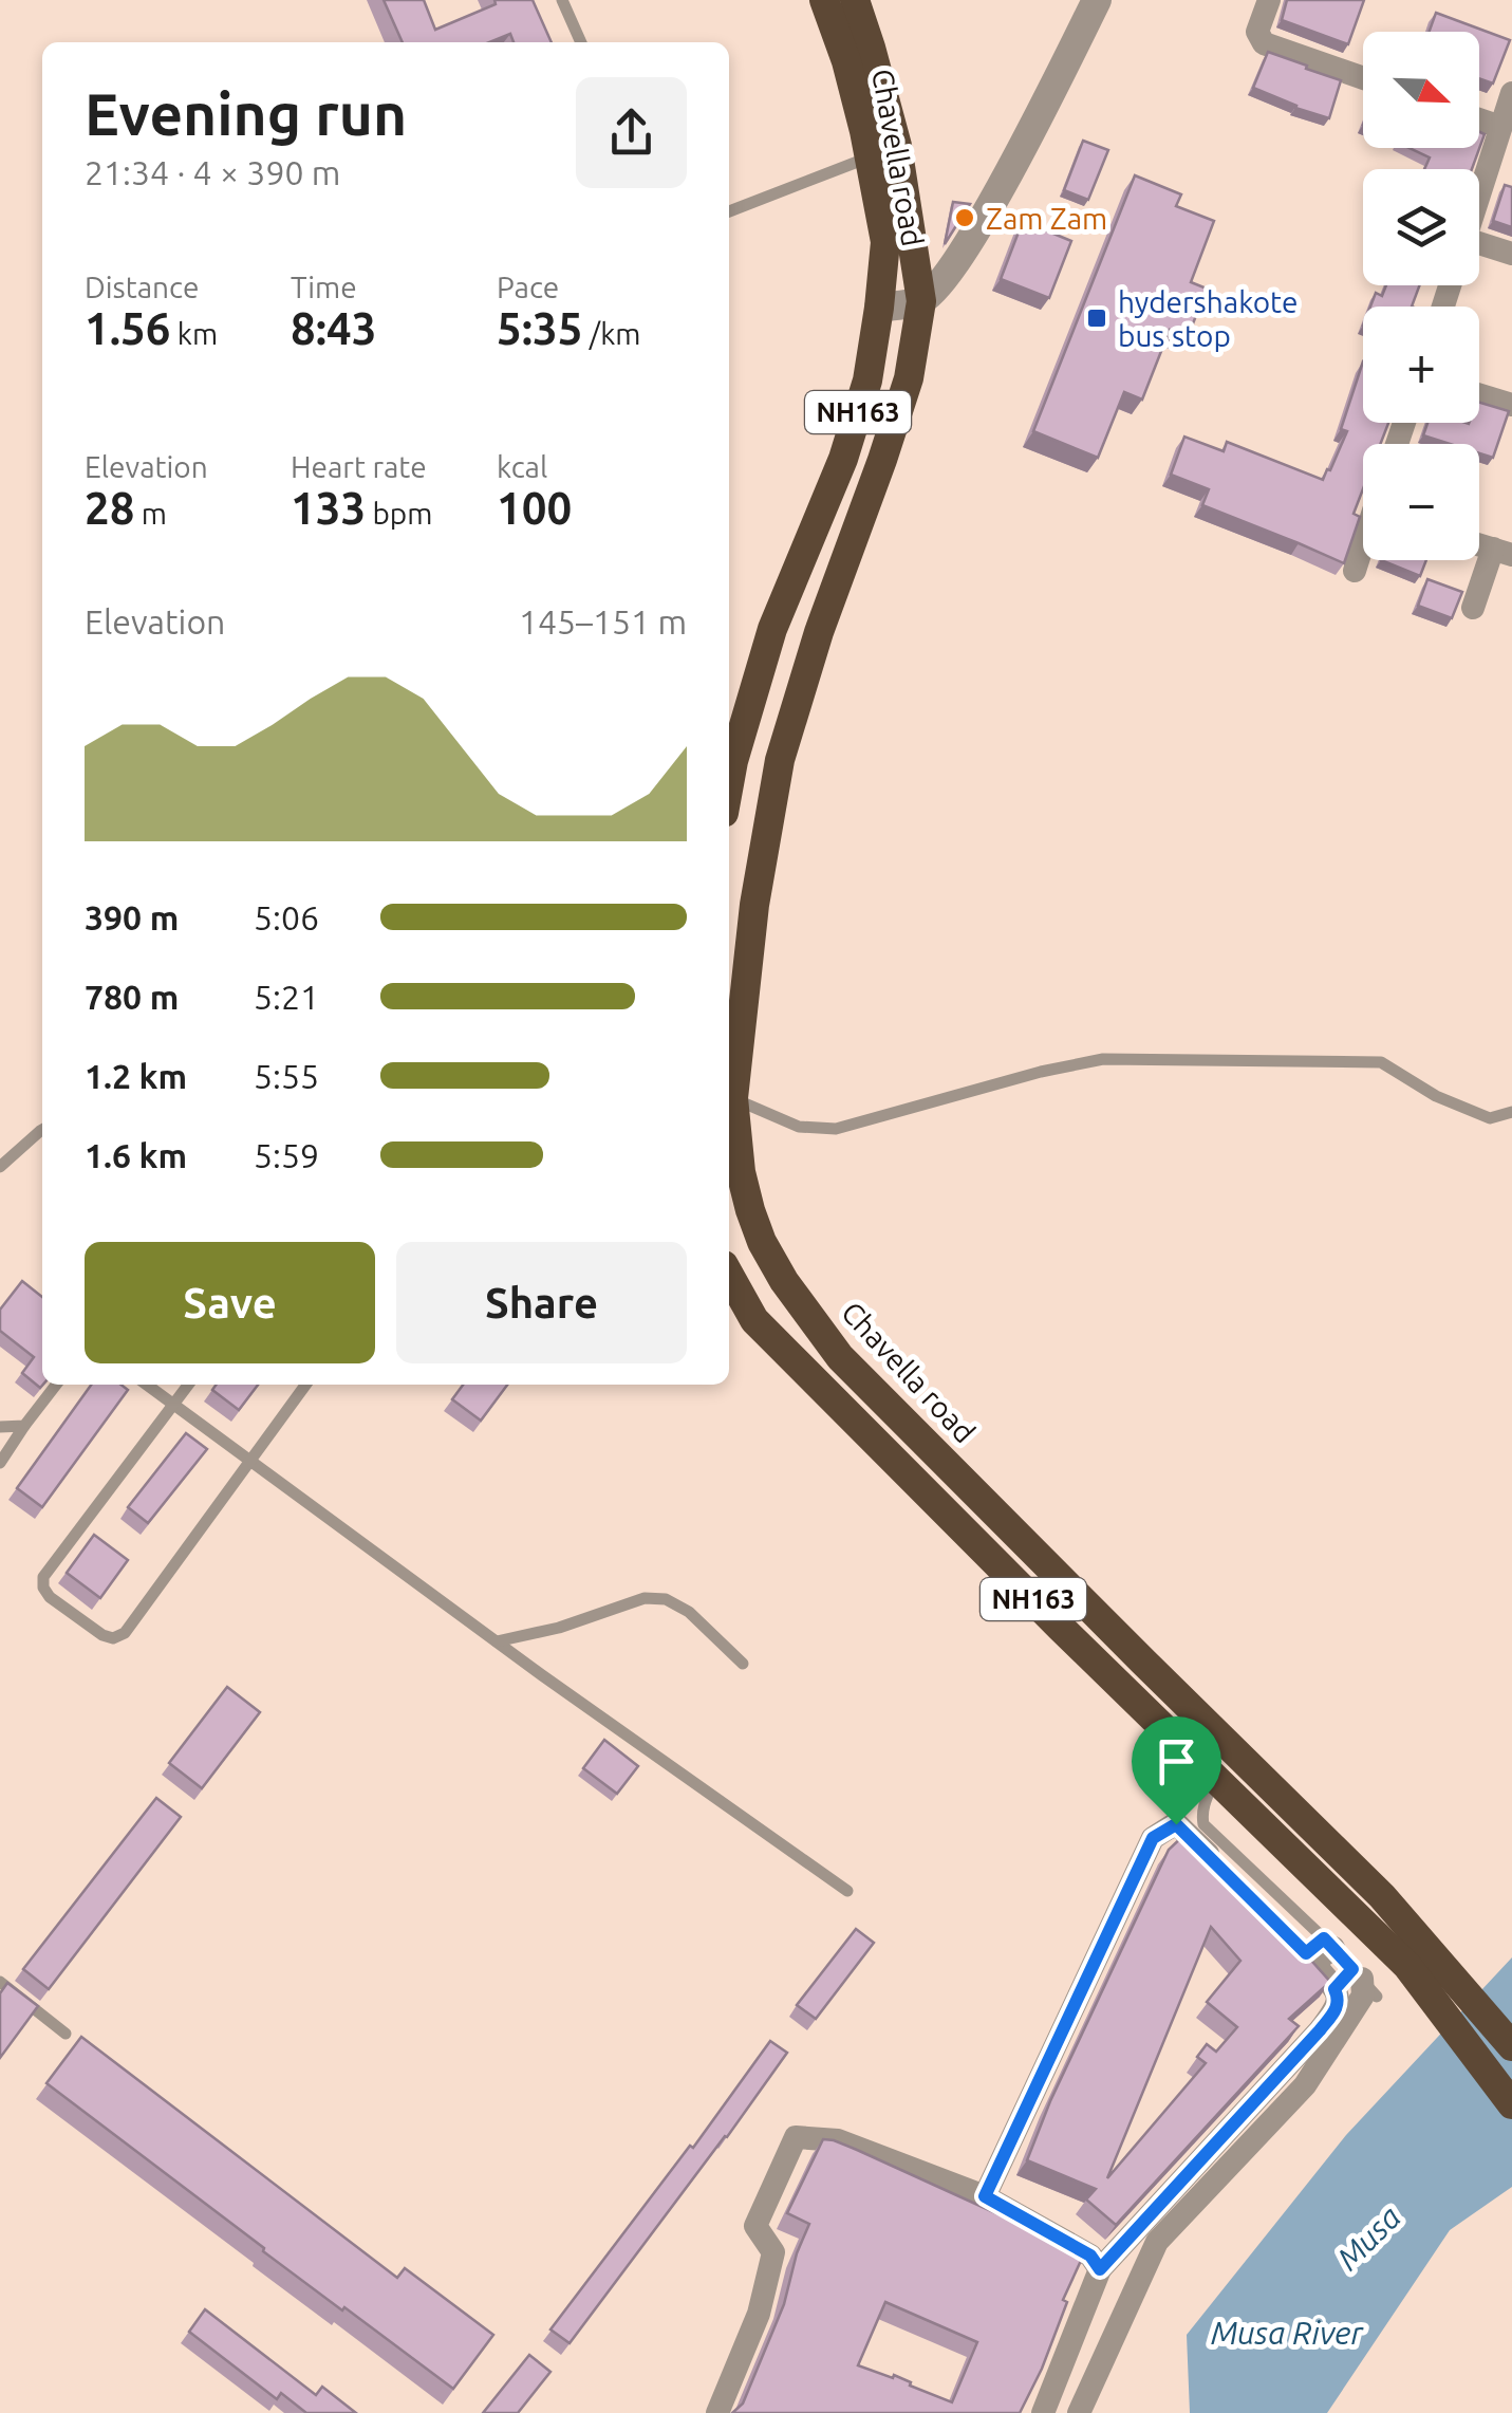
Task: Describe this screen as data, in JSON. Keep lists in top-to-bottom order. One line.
{"streets":{"highway":["Chavella road","NH163"]},"water":["Musa","Musa River"],"places":{"other":["Zam Zam"],"transit":["hydershakote bus stop"]},"north":"bottom right","page":{"map_buttons":["+","−"],"heading":["Evening run","21:34 · 4 × 390 m"],"stats":[["Distance","1.56 km"],["Time","8:43"],["Pace","5:35 /km"],["Elevation","28 m"],["Heart rate","133 bpm"],["kcal","100"]],"chart":["Elevation","145–151 m"],"list":[{"name":"390 m","note":"5:06"},{"name":"780 m","note":"5:21"},{"name":"1.2 km","note":"5:55"},{"name":"1.6 km","note":"5:59"}],"buttons":["Save","Share"]}}
